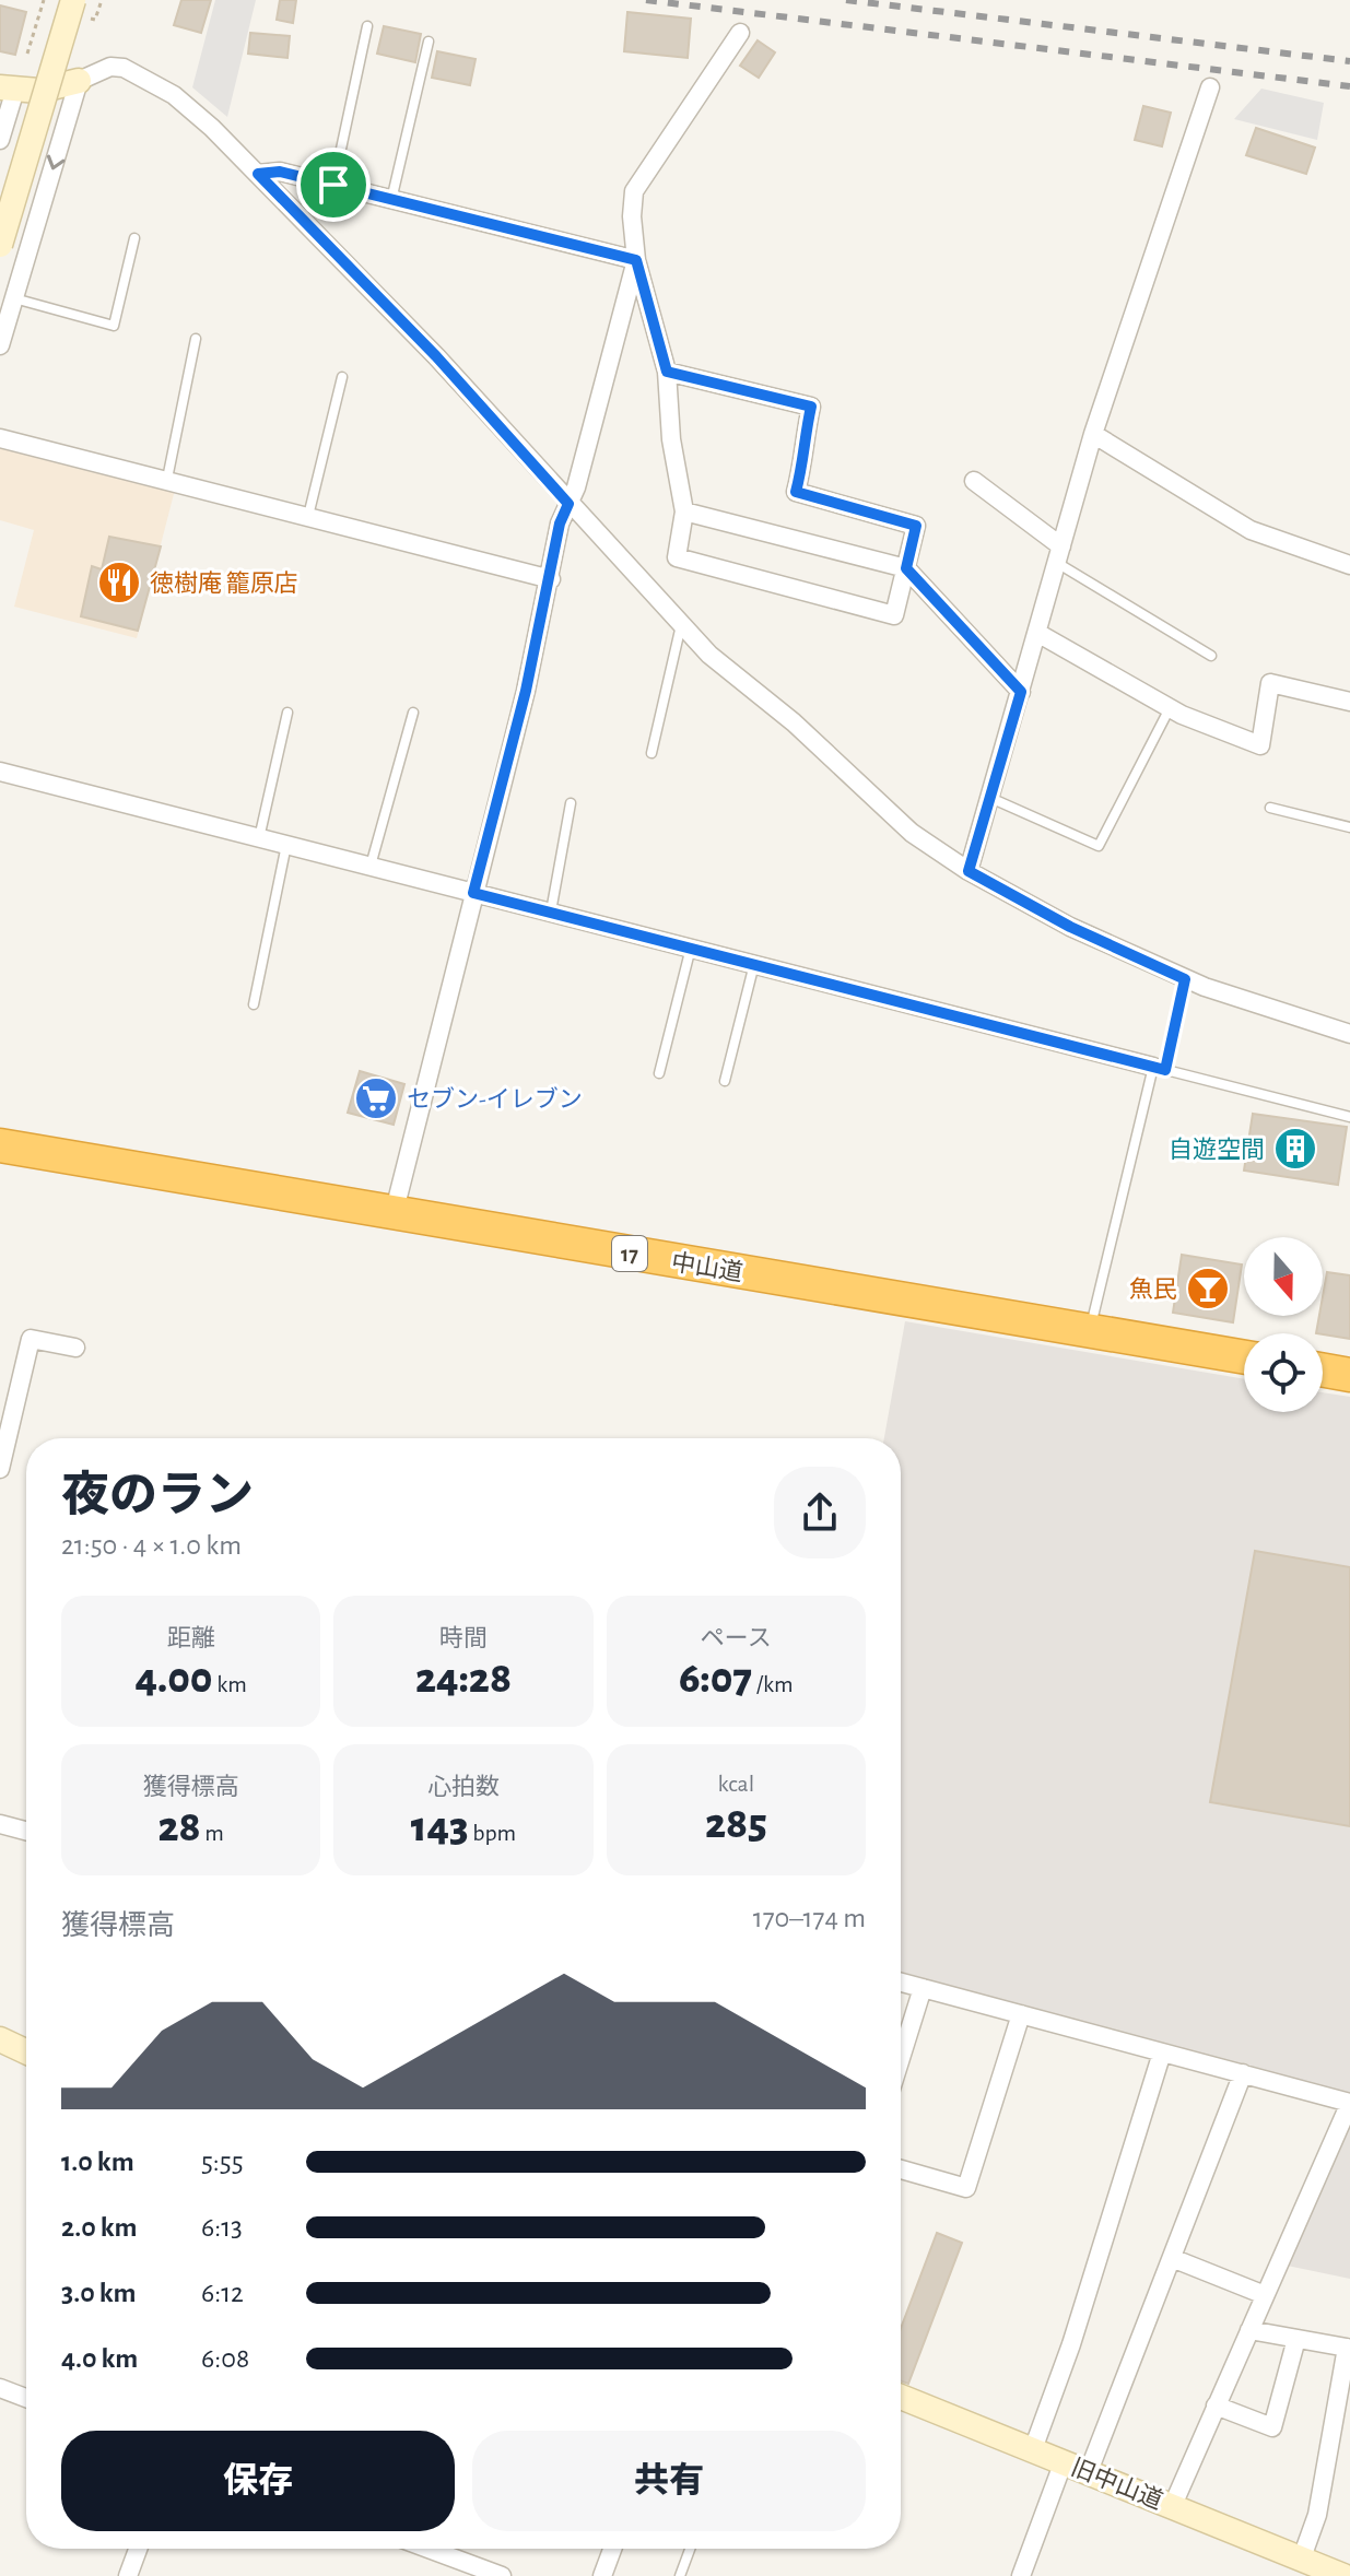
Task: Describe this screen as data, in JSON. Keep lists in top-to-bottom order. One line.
{"streets":{"highway":["17","中山道"],"main road":["旧中山道"]},"places":{"restaurant":["徳樹庵 籠原店"],"supermarket":["セブン-イレブン"],"building":["自遊空間"],"bar":["魚民"]},"north":"bottom","page":{"heading":["夜のラン","21:50 · 4 × 1.0 km"],"stats":[["距離","4.00 km"],["時間","24:28"],["ペース","6:07 /km"],["獲得標高","28 m"],["心拍数","143 bpm"],["kcal","285"]],"chart":["獲得標高","170–174 m"],"list":[{"name":"1.0 km","note":"5:55"},{"name":"2.0 km","note":"6:13"},{"name":"3.0 km","note":"6:12"},{"name":"4.0 km","note":"6:08"}],"buttons":["保存","共有"]}}
